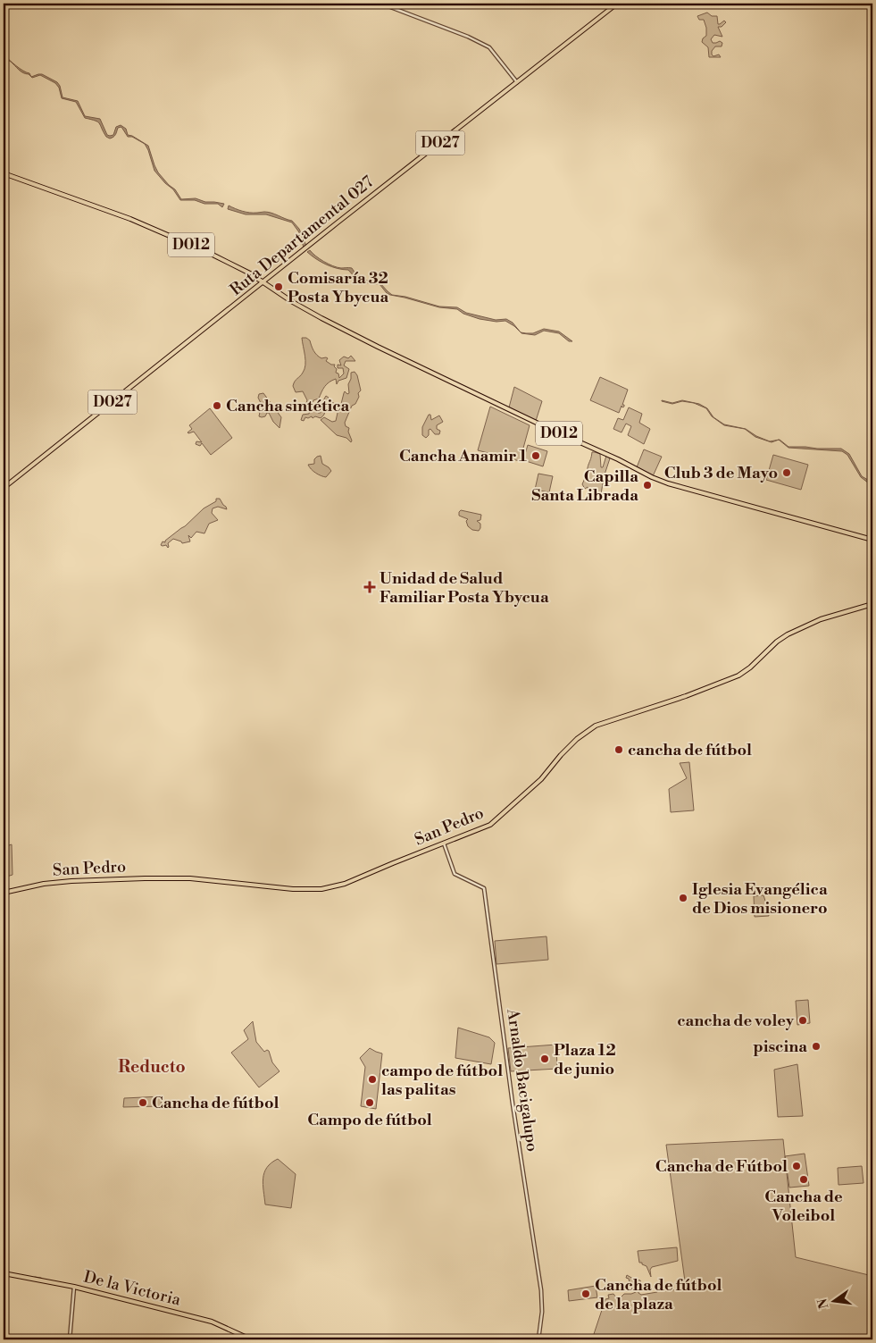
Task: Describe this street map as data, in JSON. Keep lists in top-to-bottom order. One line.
{"streets":{"main road":["D027","Ruta Departamental 027","D012","San Pedro","De la Victoria"],"street":["Arnaldo Bacigalupo"]},"crossings":[["Ruta Departamental 027","D012"],["San Pedro","Arnaldo Bacigalupo"]],"districts":["Reducto"],"places":{"other":["Comisaría 32 Posta Ybycua","Cancha sintética","Cancha Anamir 1","Club 3 de Mayo","Capilla Santa Librada","cancha de fútbol","Iglesia Evangélica de Dios misionero","cancha de voley","piscina","Plaza 12 de junio","campo de fútbol las palitas","Cancha de fútbol","Campo de fútbol","Cancha de Fútbol","Cancha de Voleibol","Cancha de fútbol de la plaza"],"health":["Unidad de Salud Familiar Posta Ybycua"]},"north":"left"}
